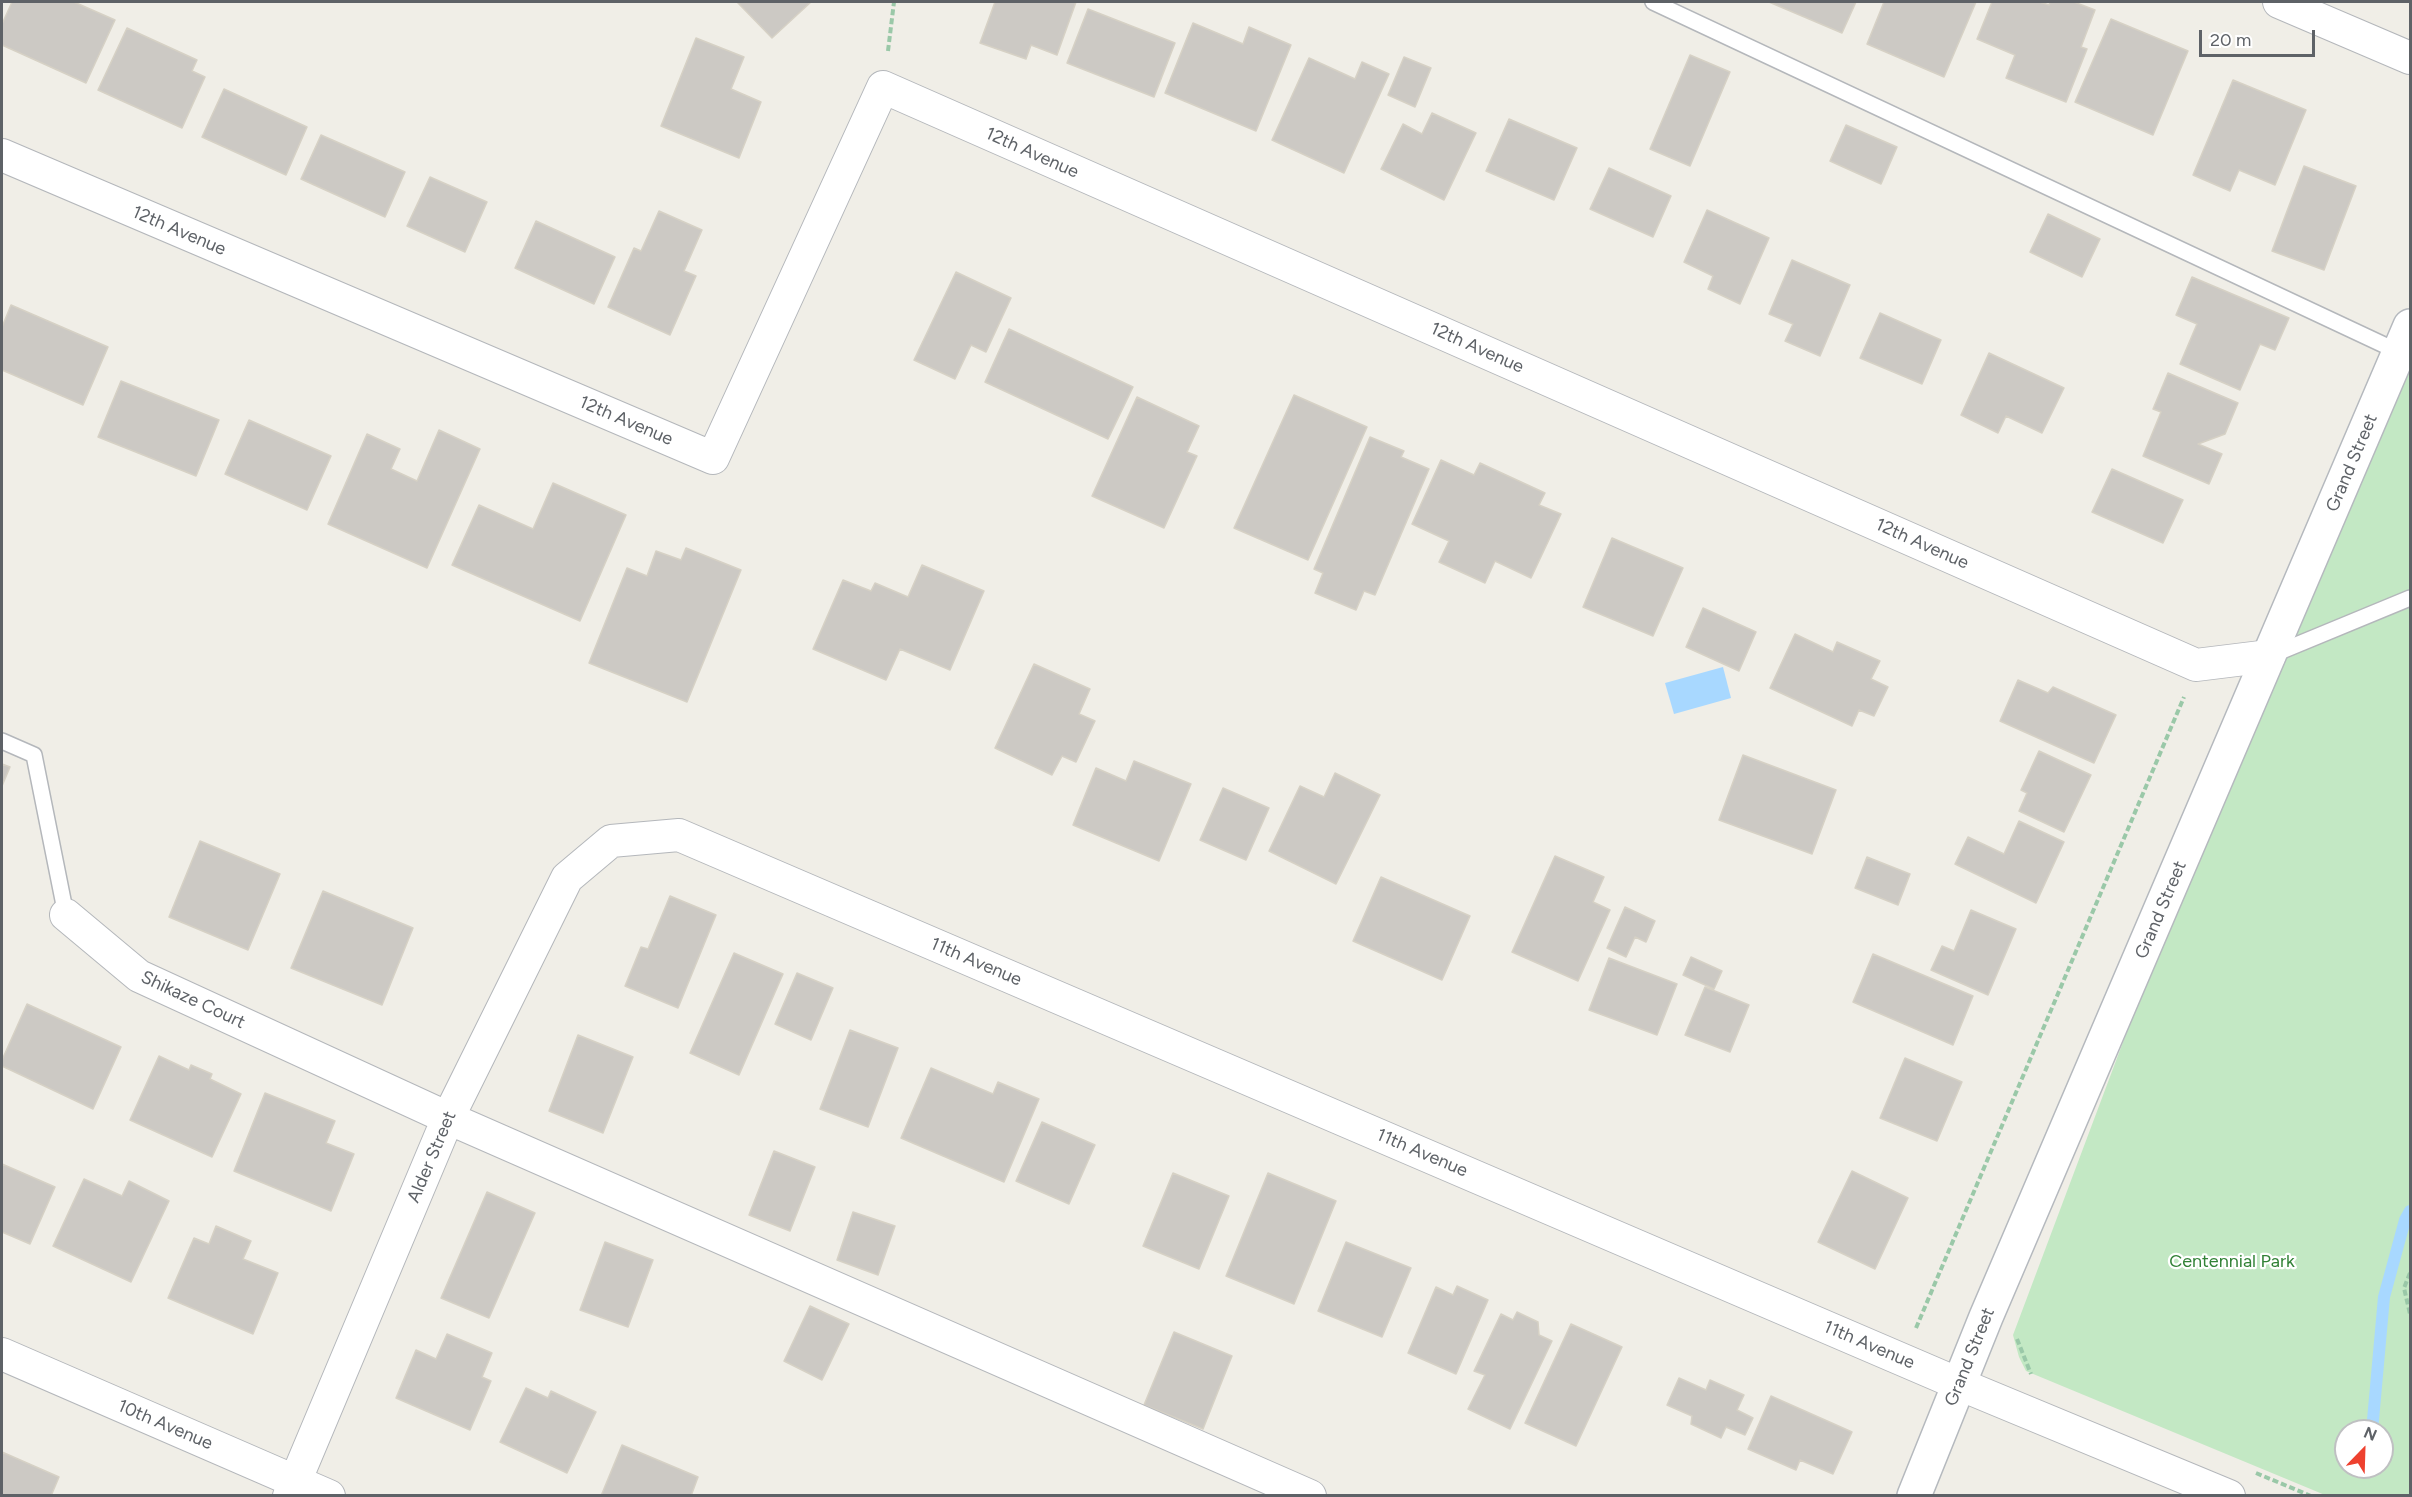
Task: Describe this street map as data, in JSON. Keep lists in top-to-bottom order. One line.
{"streets":{"street":["12th Avenue","Grand Street","11th Avenue","Shikaze Court","Alder Street","10th Avenue"]},"crossings":[["Grand Street","11th Avenue"],["11th Avenue","Alder Street"],["Shikaze Court","Alder Street"],["Alder Street","10th Avenue"]],"parks":["Centennial Park"],"scale_bar":"20 m","north":"top right"}
